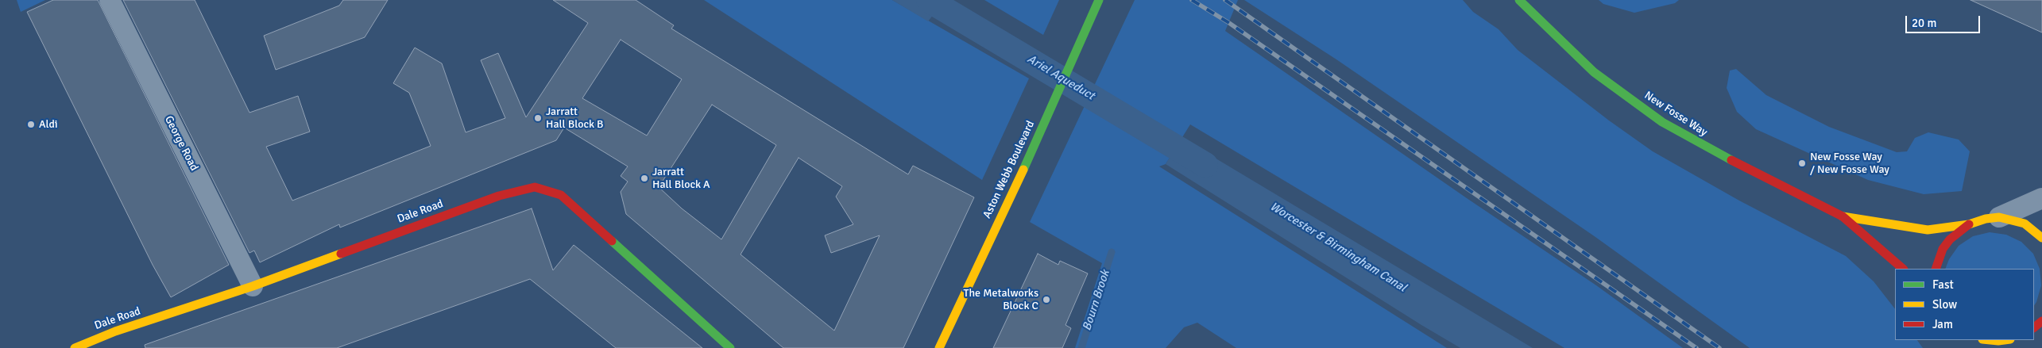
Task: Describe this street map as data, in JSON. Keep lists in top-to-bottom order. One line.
{"streets":{"main road":["New Fosse Way","Aston Webb Boulevard","Dale Road"],"street":["George Road"]},"crossings":[["George Road","Dale Road"]],"water":["Ariel Aqueduct","Worcester & Birmingham Canal","Bourn Brook"],"places":["Jarratt Hall Block B","Aldi","New Fosse Way / New Fosse Way","Jarratt Hall Block A","The Metalworks Block C"],"legend":["Fast","Slow","Jam"],"scale_bar":"20 m"}
